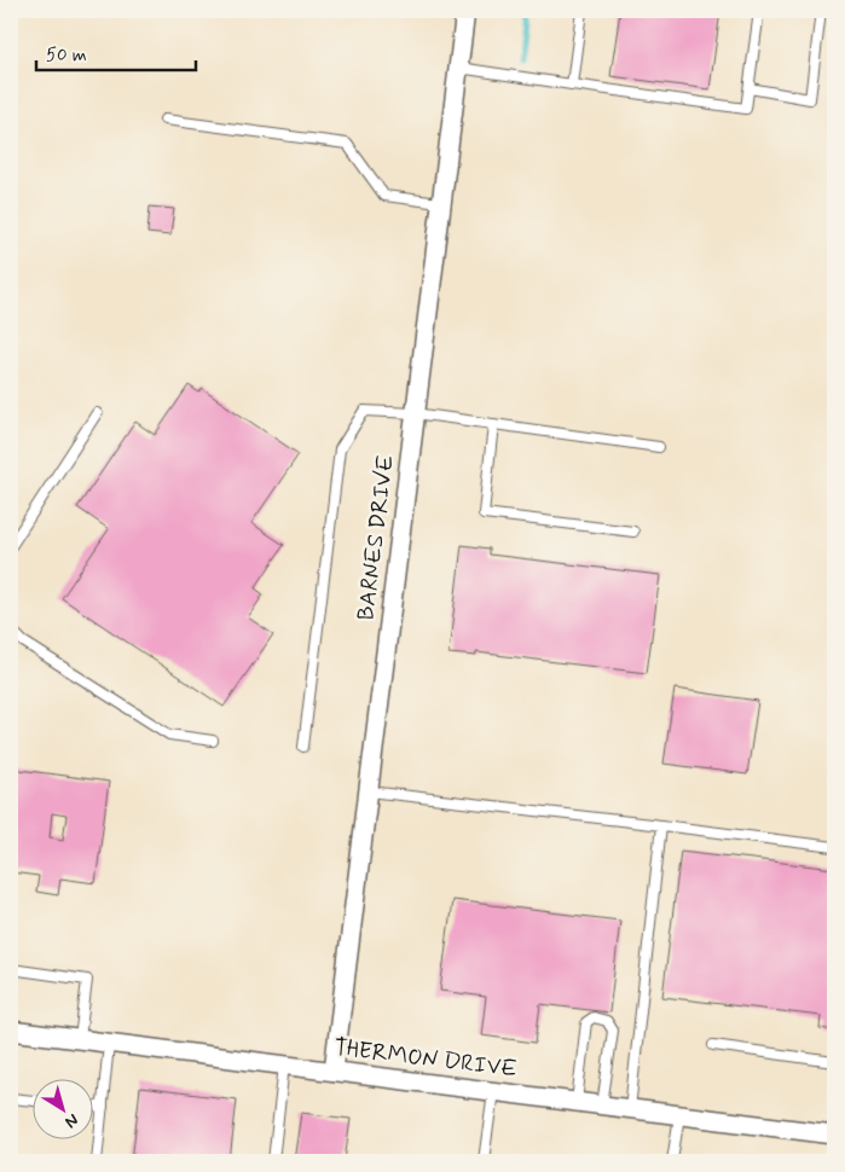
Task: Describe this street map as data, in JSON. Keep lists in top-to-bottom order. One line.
{"streets":{"street":["BARNES DRIVE","THERMON DRIVE"]},"crossings":[["BARNES DRIVE","THERMON DRIVE"]],"scale_bar":"50 m","north":"bottom right"}
